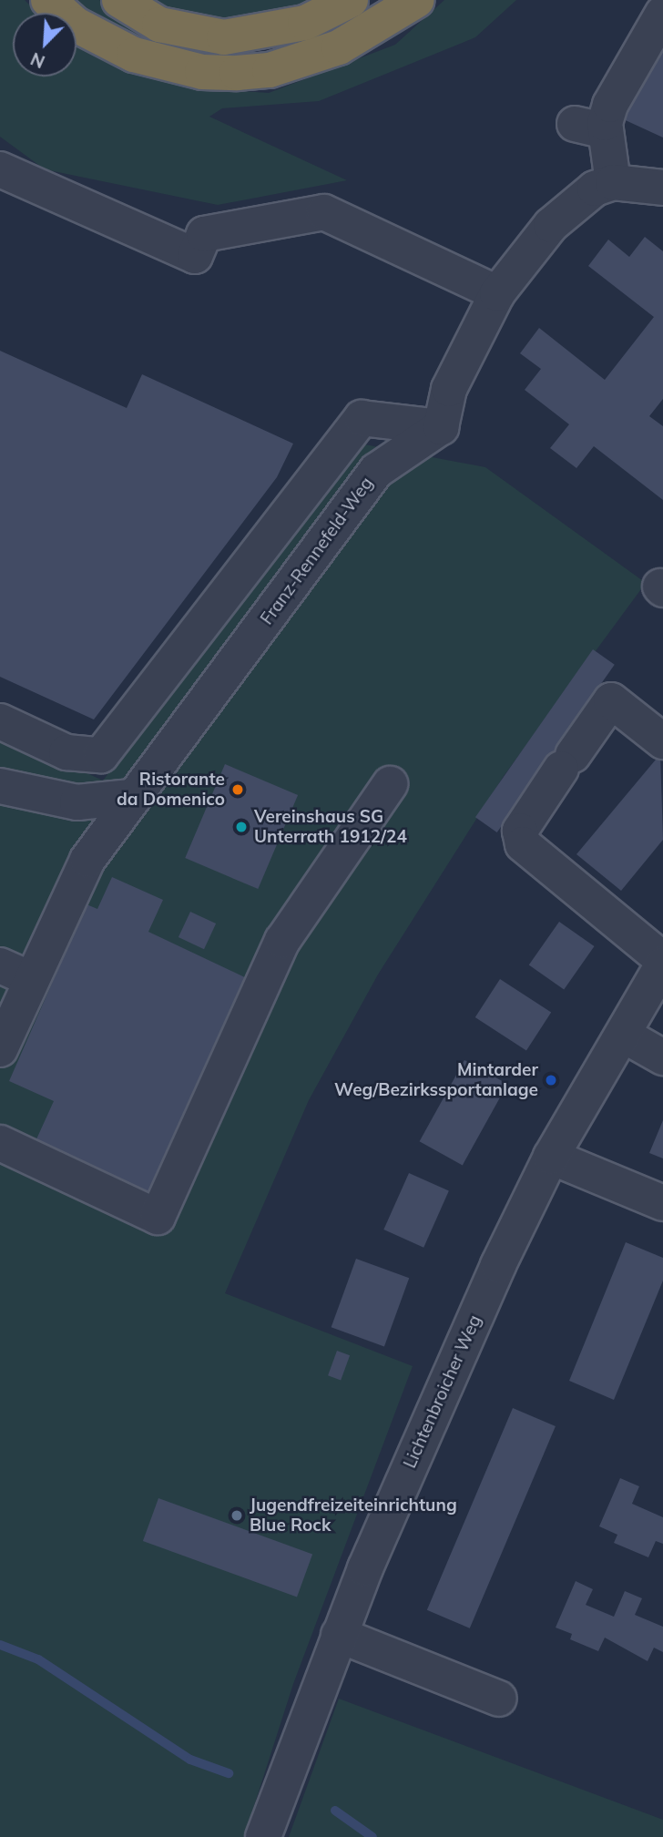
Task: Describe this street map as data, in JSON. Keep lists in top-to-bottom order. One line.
{"streets":{"street":["Franz-Rennefeld-Weg","Lichtenbroicher Weg"]},"places":["Ristorante da Domenico","Vereinshaus SG Unterrath 1912/24","Mintarder Weg/Bezirkssportanlage","Jugendfreizeiteinrichtung Blue Rock"],"north":"bottom left"}
